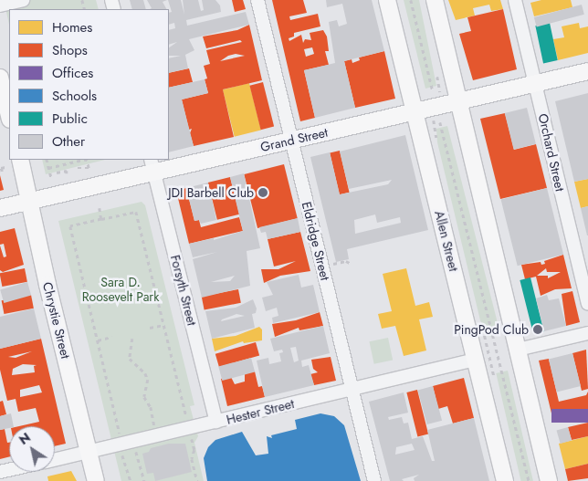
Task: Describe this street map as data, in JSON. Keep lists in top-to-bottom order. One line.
{"streets":{"main road":["Grand Street","Allen Street","Chrystie Street"],"street":["Orchard Street","Eldridge Street","Forsyth Street","Hester Street"]},"crossings":[["Grand Street","Orchard Street"],["Grand Street","Eldridge Street"],["Grand Street","Allen Street"],["Grand Street","Forsyth Street"],["Grand Street","Chrystie Street"],["Eldridge Street","Hester Street"],["Allen Street","Hester Street"],["Forsyth Street","Hester Street"],["Chrystie Street","Hester Street"]],"parks":["Sara D. Roosevelt Park"],"places":["JDI Barbell Club","PingPod Club"],"legend":["Homes","Shops","Offices","Schools","Public","Other"],"north":"top left"}
